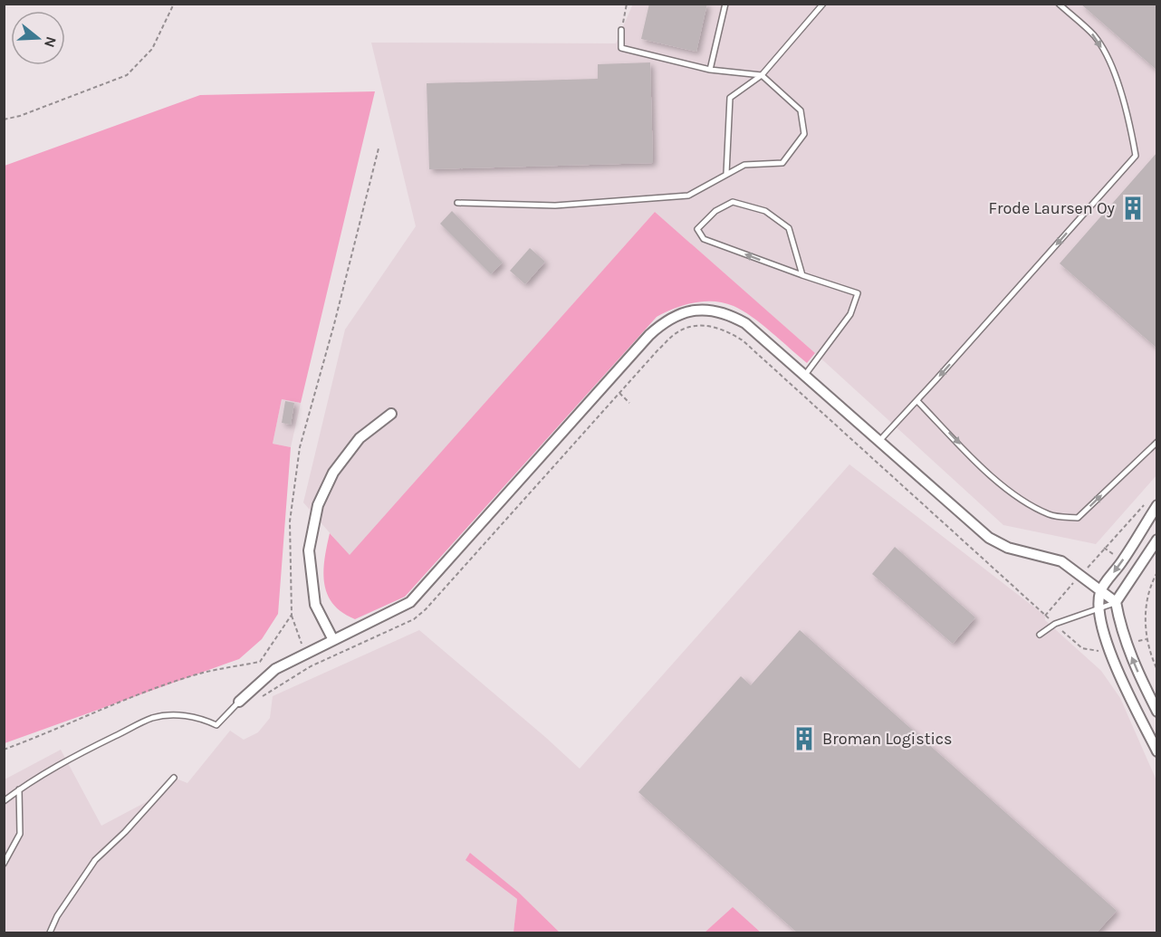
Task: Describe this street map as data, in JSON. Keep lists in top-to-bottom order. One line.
{"places":{"building":["Frode Laursen Oy","Broman Logistics"]},"north":"right"}
